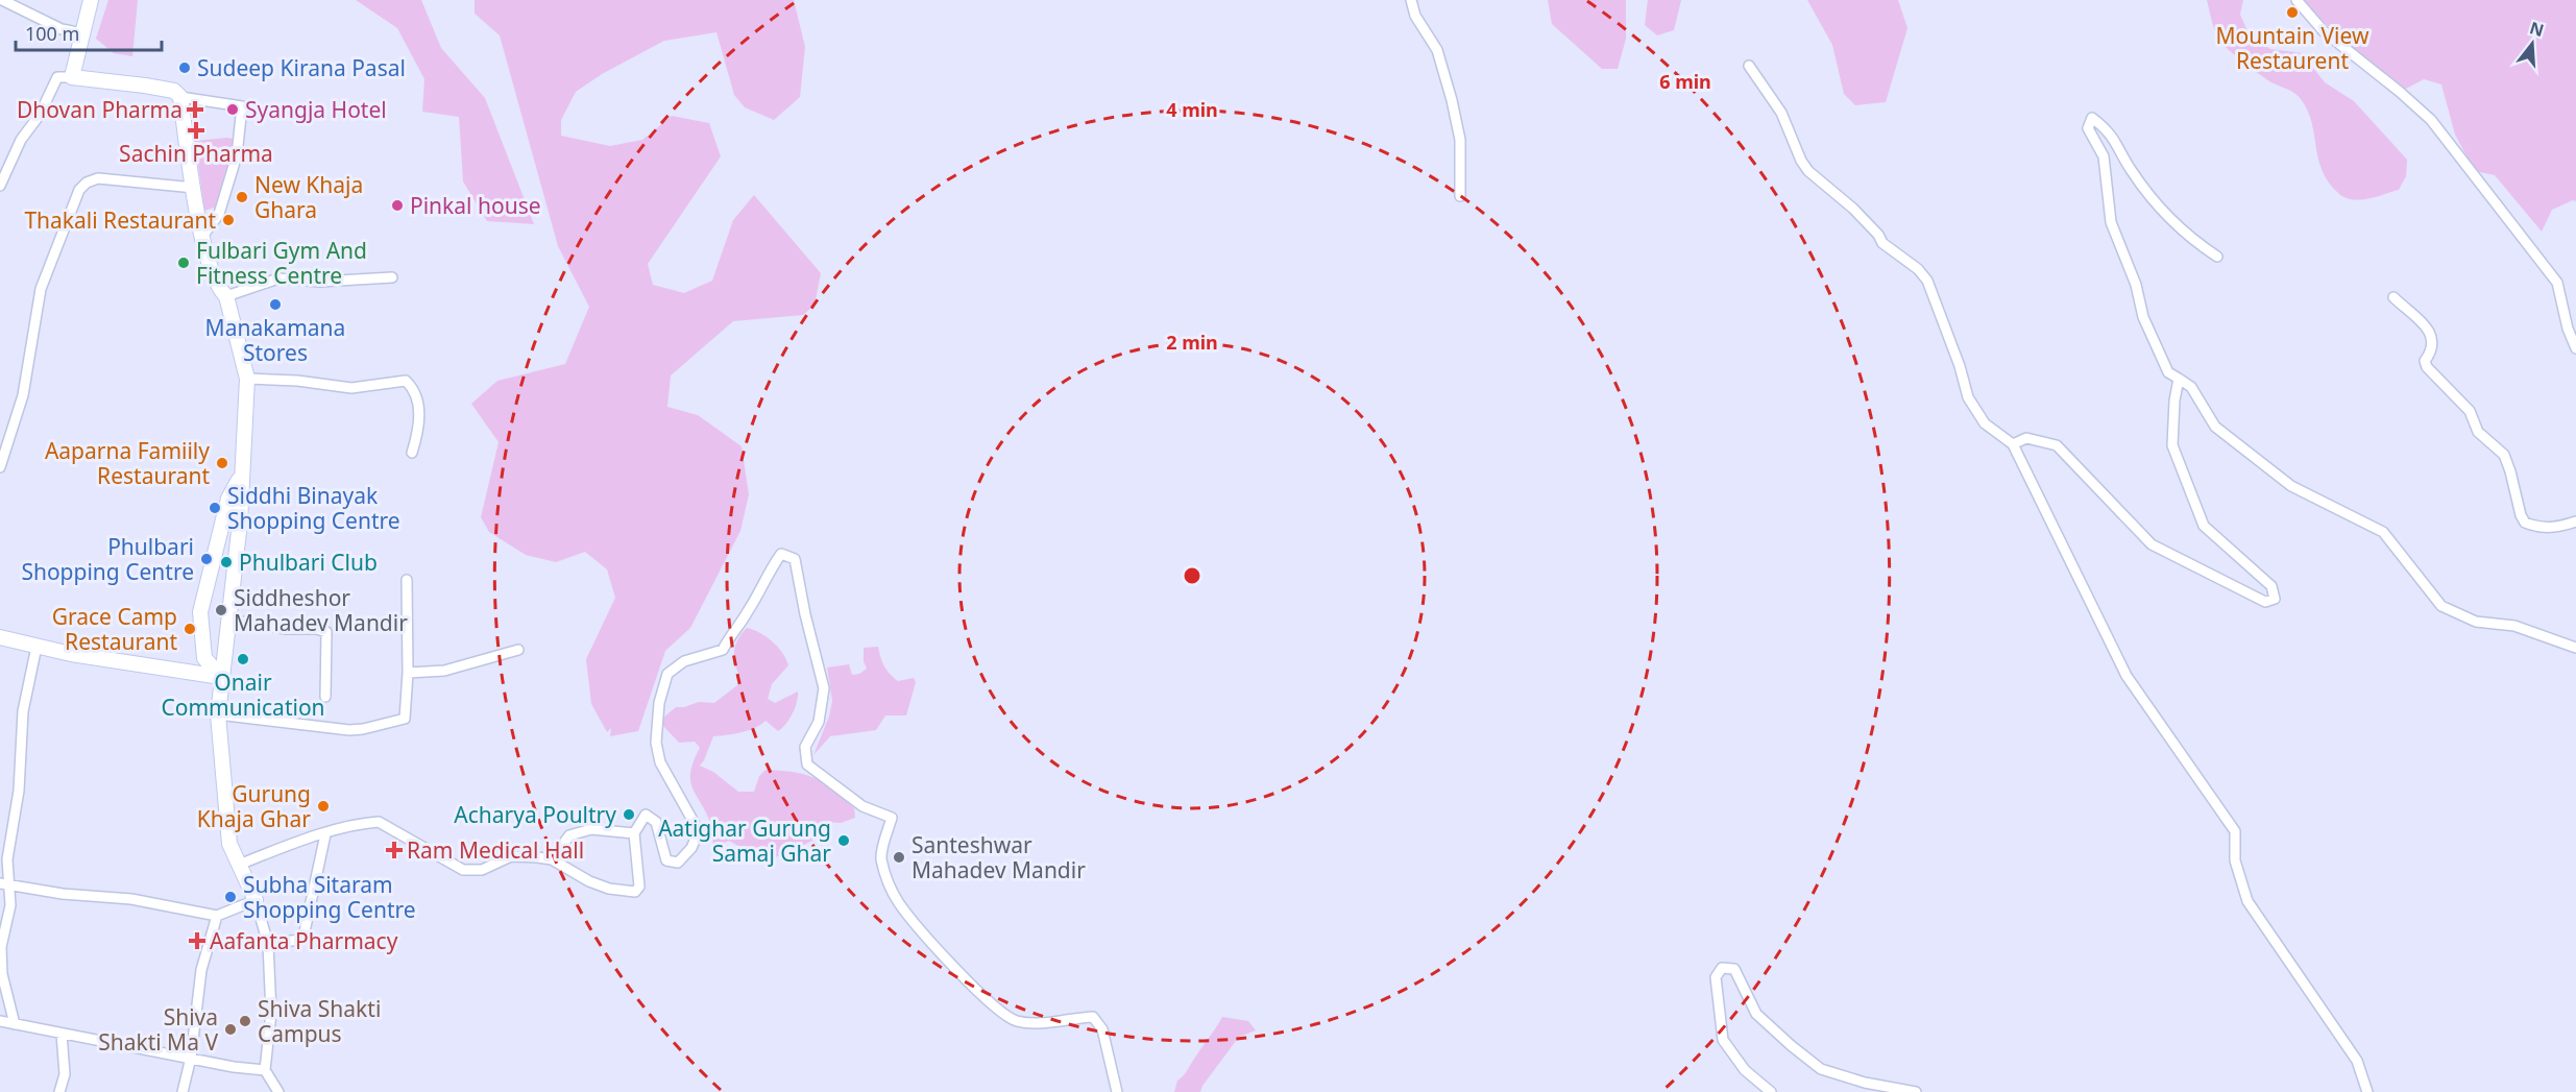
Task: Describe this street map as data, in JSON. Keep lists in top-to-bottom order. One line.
{"places":{"other":["Mountain View Restaurent","Sudeep Kirana Pasal","Syangja Hotel","New Khaja Ghara","Pinkal house","Thakali Restaurant","Fulbari Gym And Fitness Centre","Manakamana Stores","Aaparna Famiily Restaurant","Siddhi Binayak Shopping Centre","Phulbari Shopping Centre","Phulbari Club","Siddheshor Mahadev Mandir","Grace Camp Restaurant","Onair Communication","Gurung Khaja Ghar","Acharya Poultry","Aatighar Gurung Samaj Ghar","Santeshwar Mahadev Mandir","Subha Sitaram Shopping Centre","Shiva Shakti Campus","Shiva Shakti Ma V"],"health":["Dhovan Pharma","Sachin Pharma","Ram Medical Hall","Aafanta Pharmacy"]},"scale_bar":"100 m","north":"top","rings":["6 min","4 min","2 min"]}
